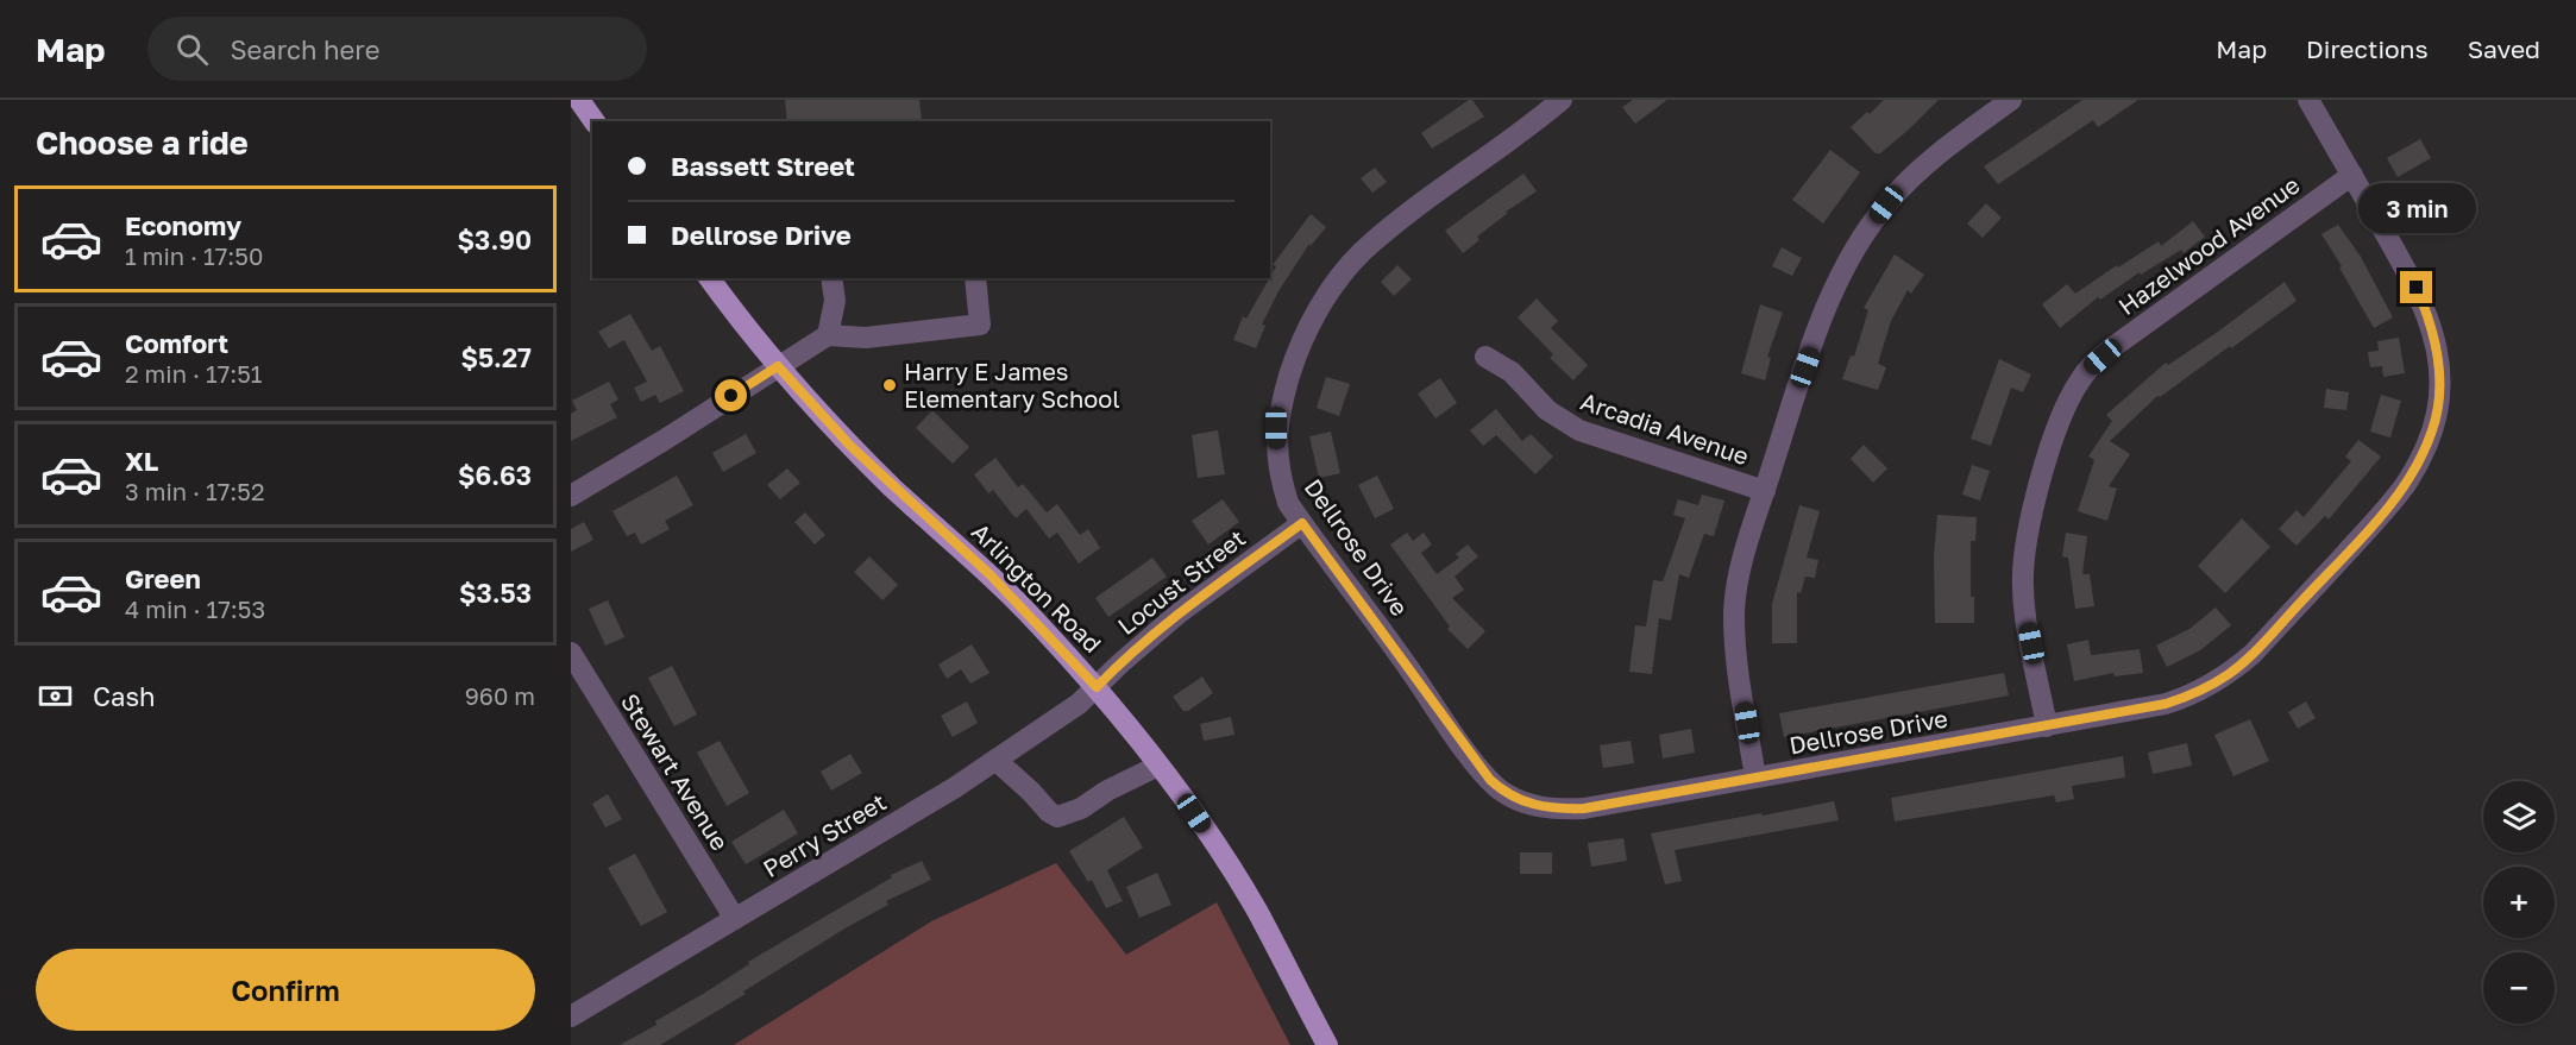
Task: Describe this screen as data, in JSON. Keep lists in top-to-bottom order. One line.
{"streets":{"main road":["Arlington Road"],"street":["Hazelwood Avenue","Arcadia Avenue","Dellrose Drive","Locust Street","Stewart Avenue","Perry Street"]},"crossings":[["Hazelwood Avenue","Dellrose Drive"],["Dellrose Drive","Locust Street"],["Locust Street","Arlington Road"],["Locust Street","Perry Street"],["Arlington Road","Perry Street"],["Stewart Avenue","Perry Street"]],"places":["Harry E James Elementary School"],"page":{"header":"Map","search":"Search here","nav":["Map","Directions","Saved"],"heading":"Choose a ride","banner":["Bassett Street","Dellrose Drive"],"bubble":"3 min","list":[{"name":"Economy","note":"1 min · 17:50","value":"$3.90"},{"name":"Comfort","note":"2 min · 17:51","value":"$5.27"},{"name":"XL","note":"3 min · 17:52","value":"$6.63"},{"name":"Green","note":"4 min · 17:53","value":"$3.53"}],"pay":["Cash","960 m"],"map_buttons":["+","−"],"buttons":"Confirm"}}
